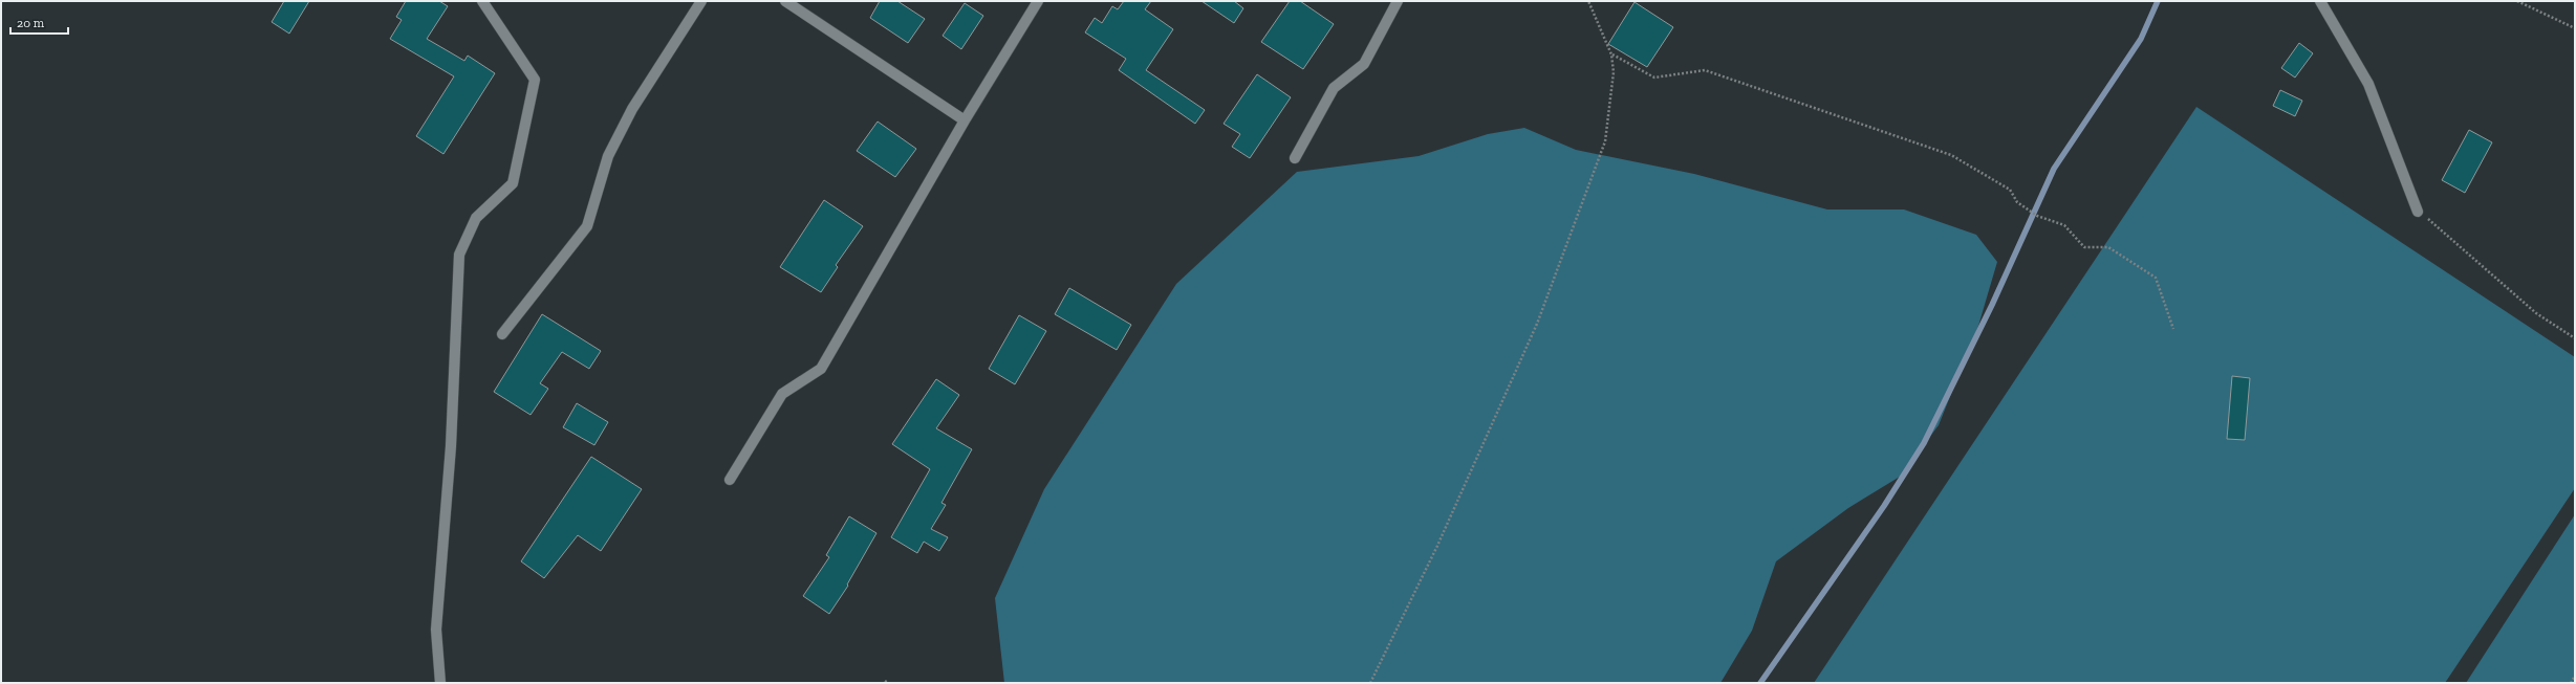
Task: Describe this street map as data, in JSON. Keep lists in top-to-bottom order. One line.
{"scale_bar":"20 m"}
